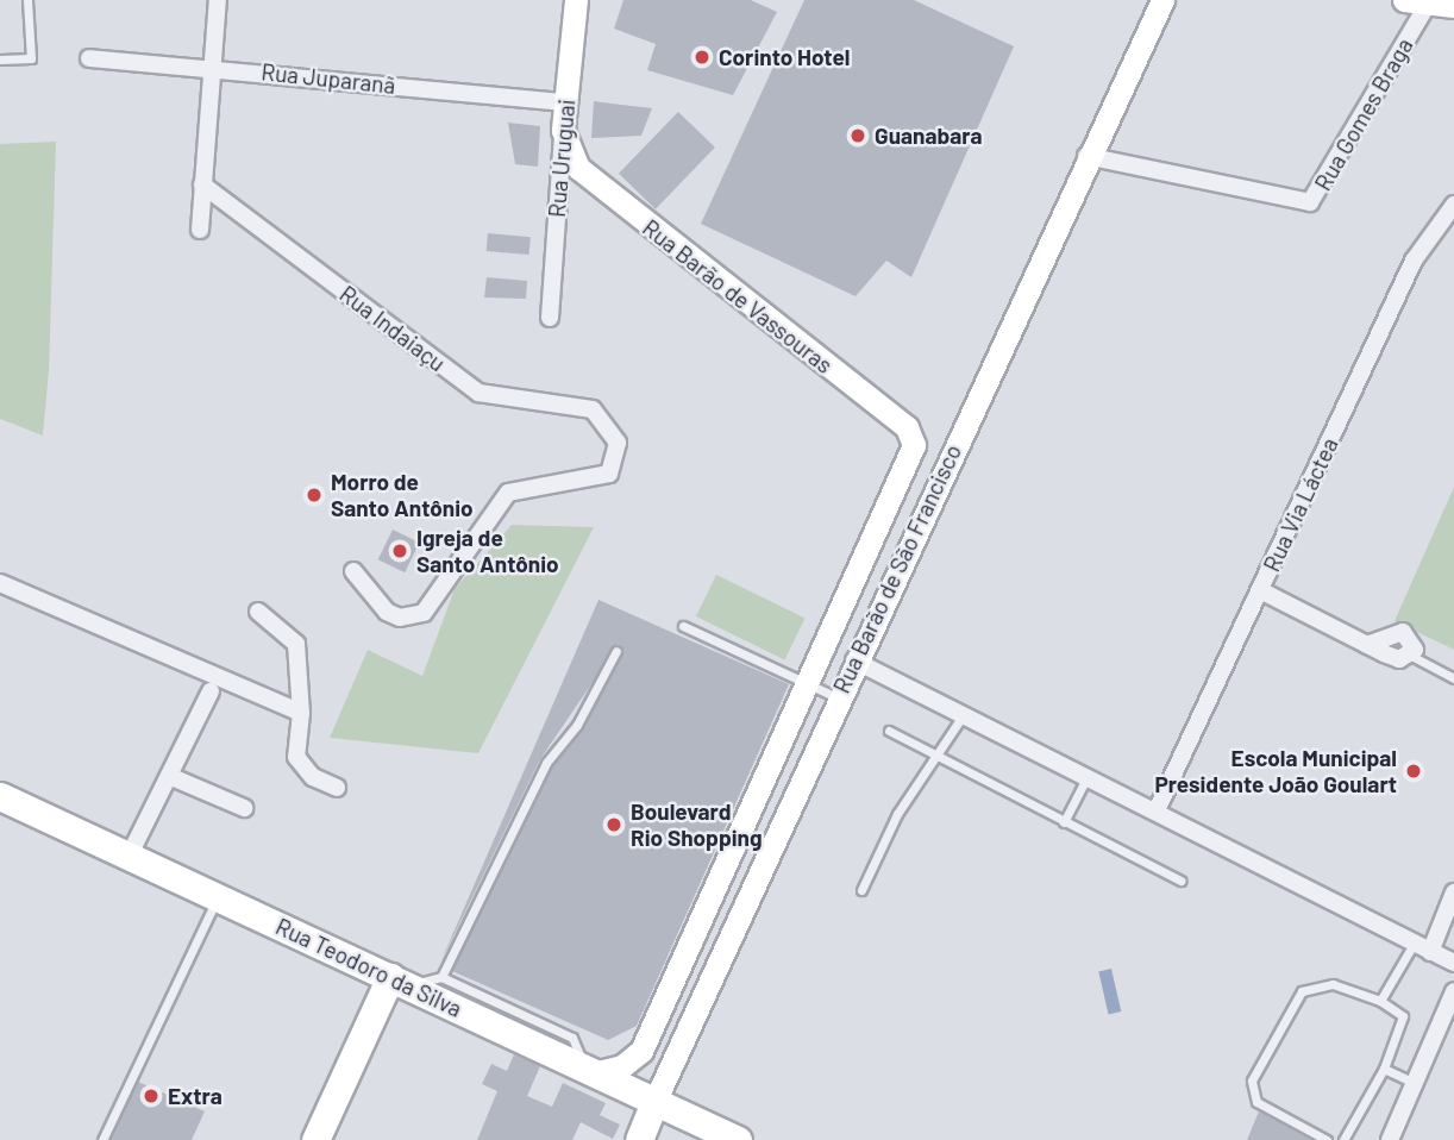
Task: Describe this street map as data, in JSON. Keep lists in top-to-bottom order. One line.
{"streets":{"main road":["Rua Barão de São Francisco","Rua Teodoro da Silva"],"street":["Rua Juparanã","Rua Gomes Braga","Rua Uruguai","Rua Barão de Vassouras","Rua Indaiaçu","Rua Via Láctea"]},"crossings":[["Rua Juparanã","Rua Uruguai"],["Rua Gomes Braga","Rua Barão de São Francisco"],["Rua Uruguai","Rua Barão de Vassouras"],["Rua Barão de Vassouras","Rua Barão de São Francisco"],["Rua Barão de São Francisco","Rua Teodoro da Silva"]],"places":["Corinto Hotel","Guanabara","Morro de Santo Antônio","Igreja de Santo Antônio","Escola Municipal Presidente João Goulart","Boulevard Rio Shopping","Extra"]}
